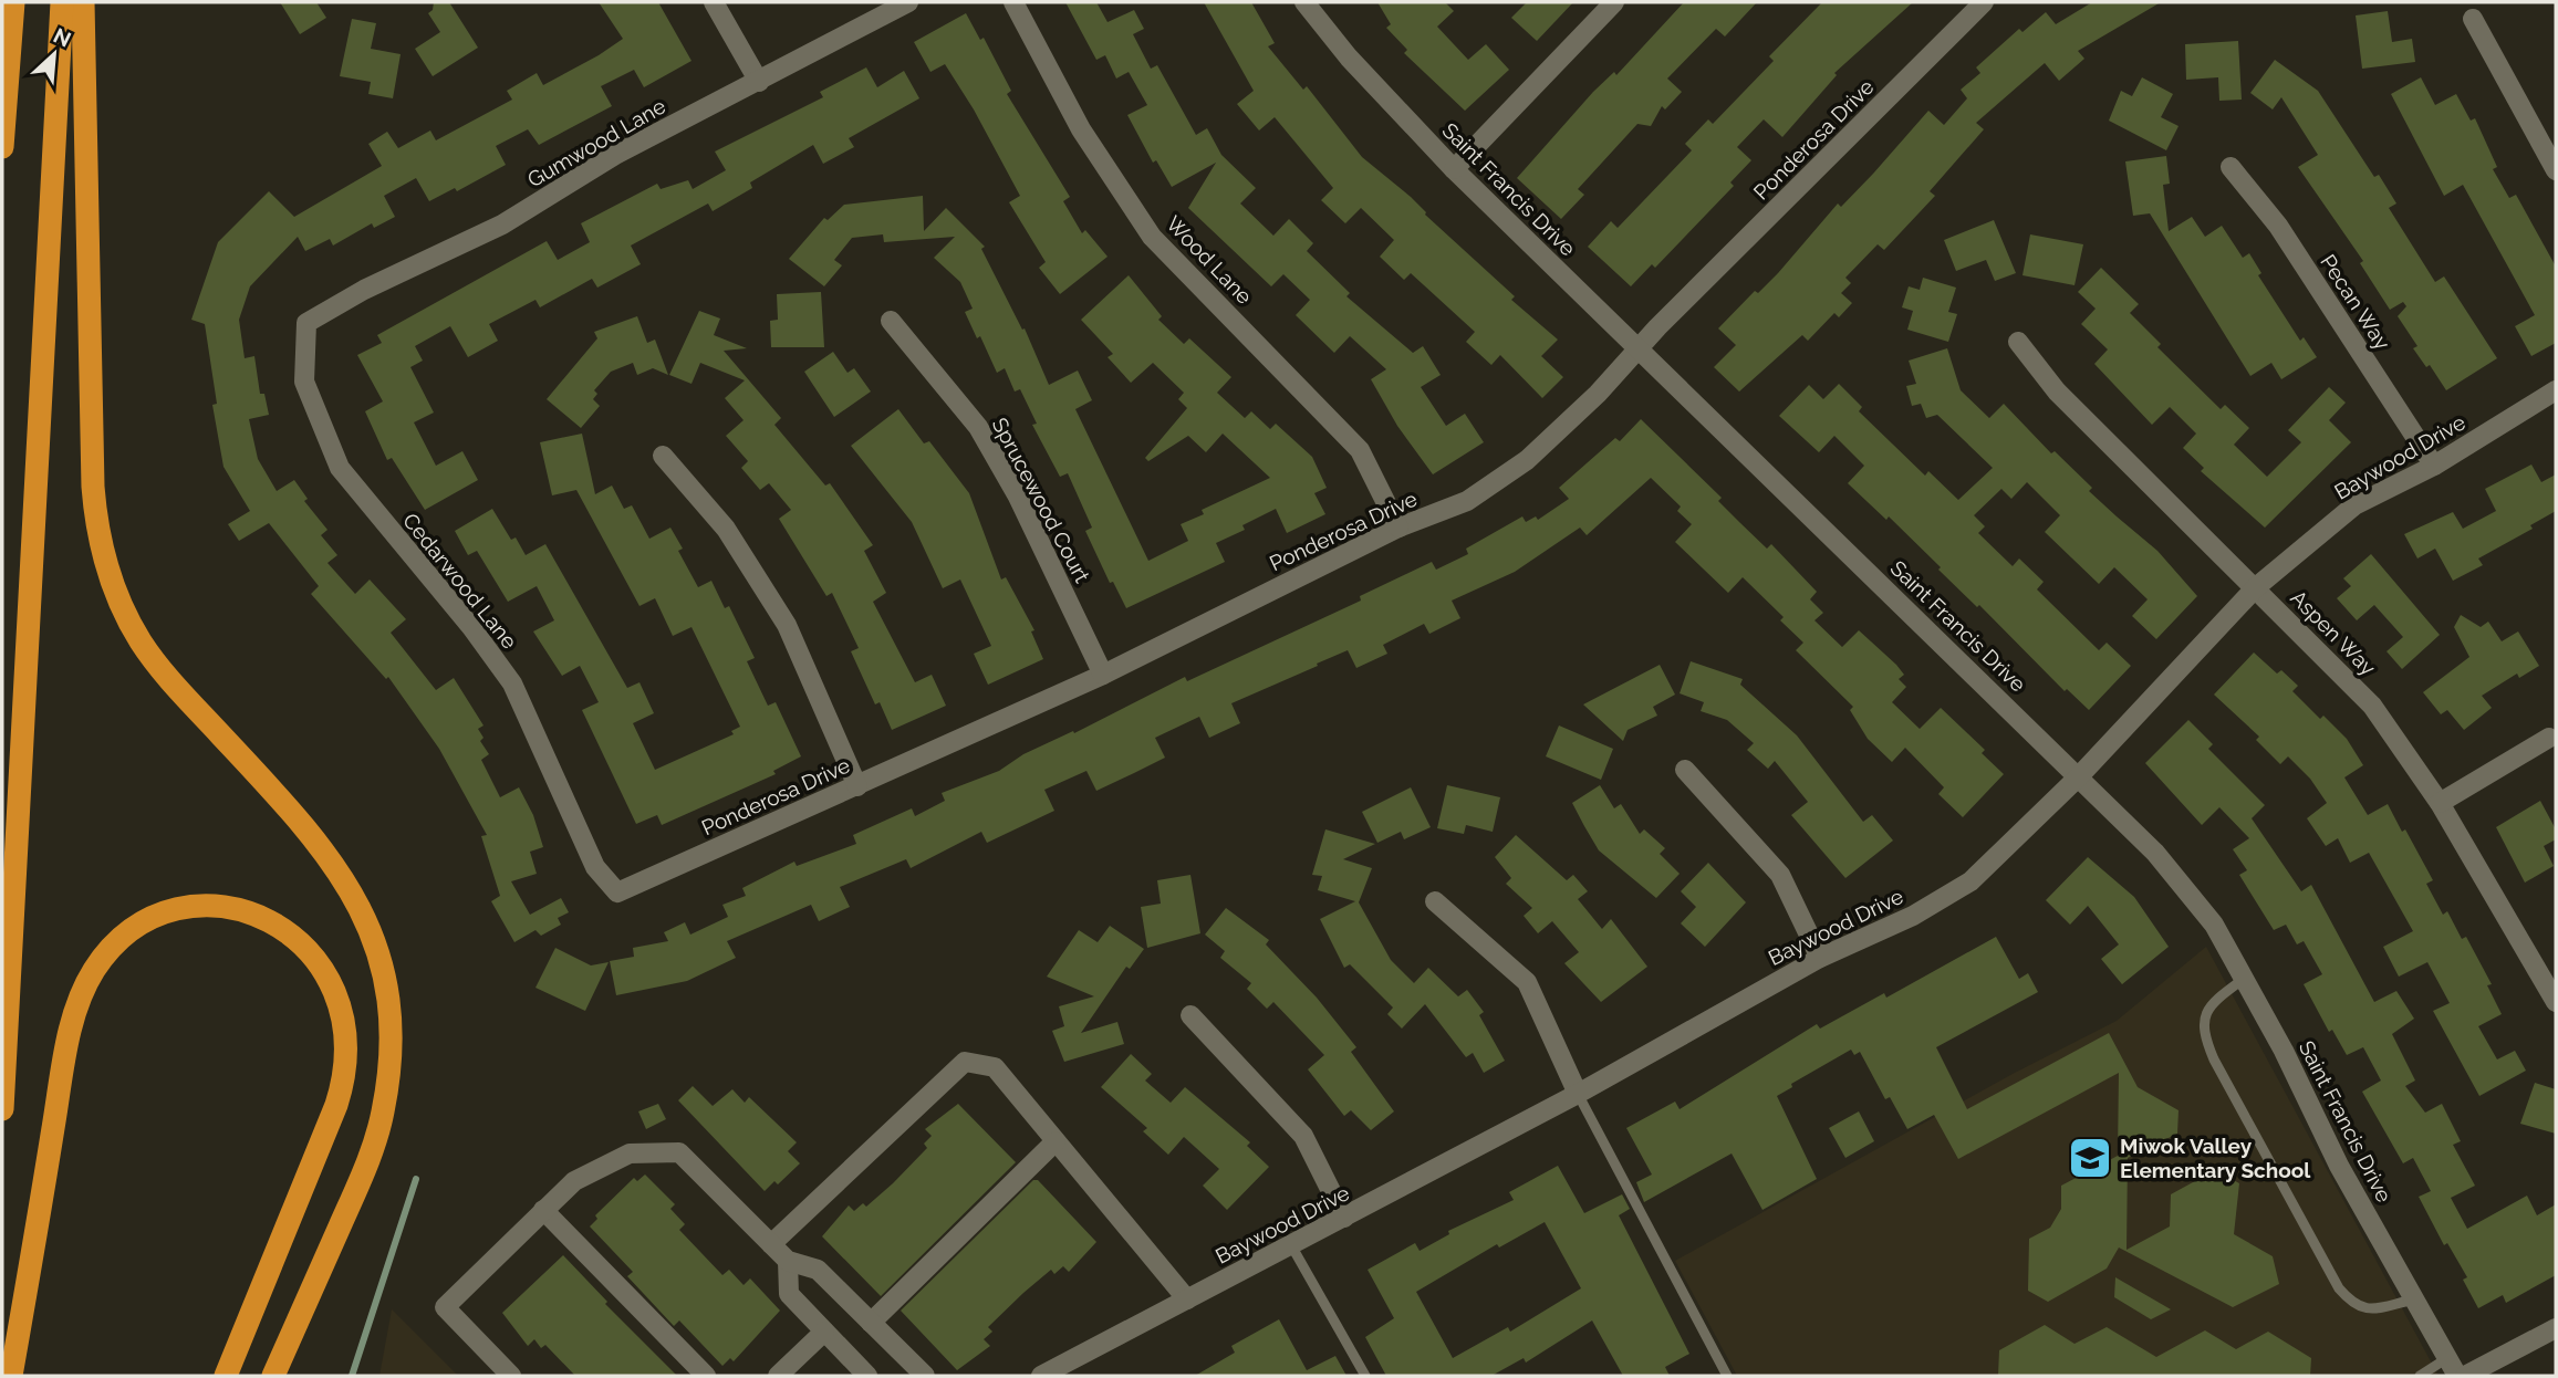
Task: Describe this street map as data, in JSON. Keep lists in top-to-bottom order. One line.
{"streets":{"street":["Ponderosa Drive","Gumwood Lane","Saint Francis Drive","Wood Lane","Pecan Way","Baywood Drive","Sprucewood Court","Cedarwood Lane","Aspen Way"]},"crossings":[["Ponderosa Drive","Saint Francis Drive"],["Ponderosa Drive","Wood Lane"],["Ponderosa Drive","Sprucewood Court"],["Ponderosa Drive","Cedarwood Lane"],["Gumwood Lane","Cedarwood Lane"],["Saint Francis Drive","Baywood Drive"],["Pecan Way","Baywood Drive"],["Baywood Drive","Aspen Way"]],"places":{"school or university":["Miwok Valley Elementary School"]},"north":"top right"}
